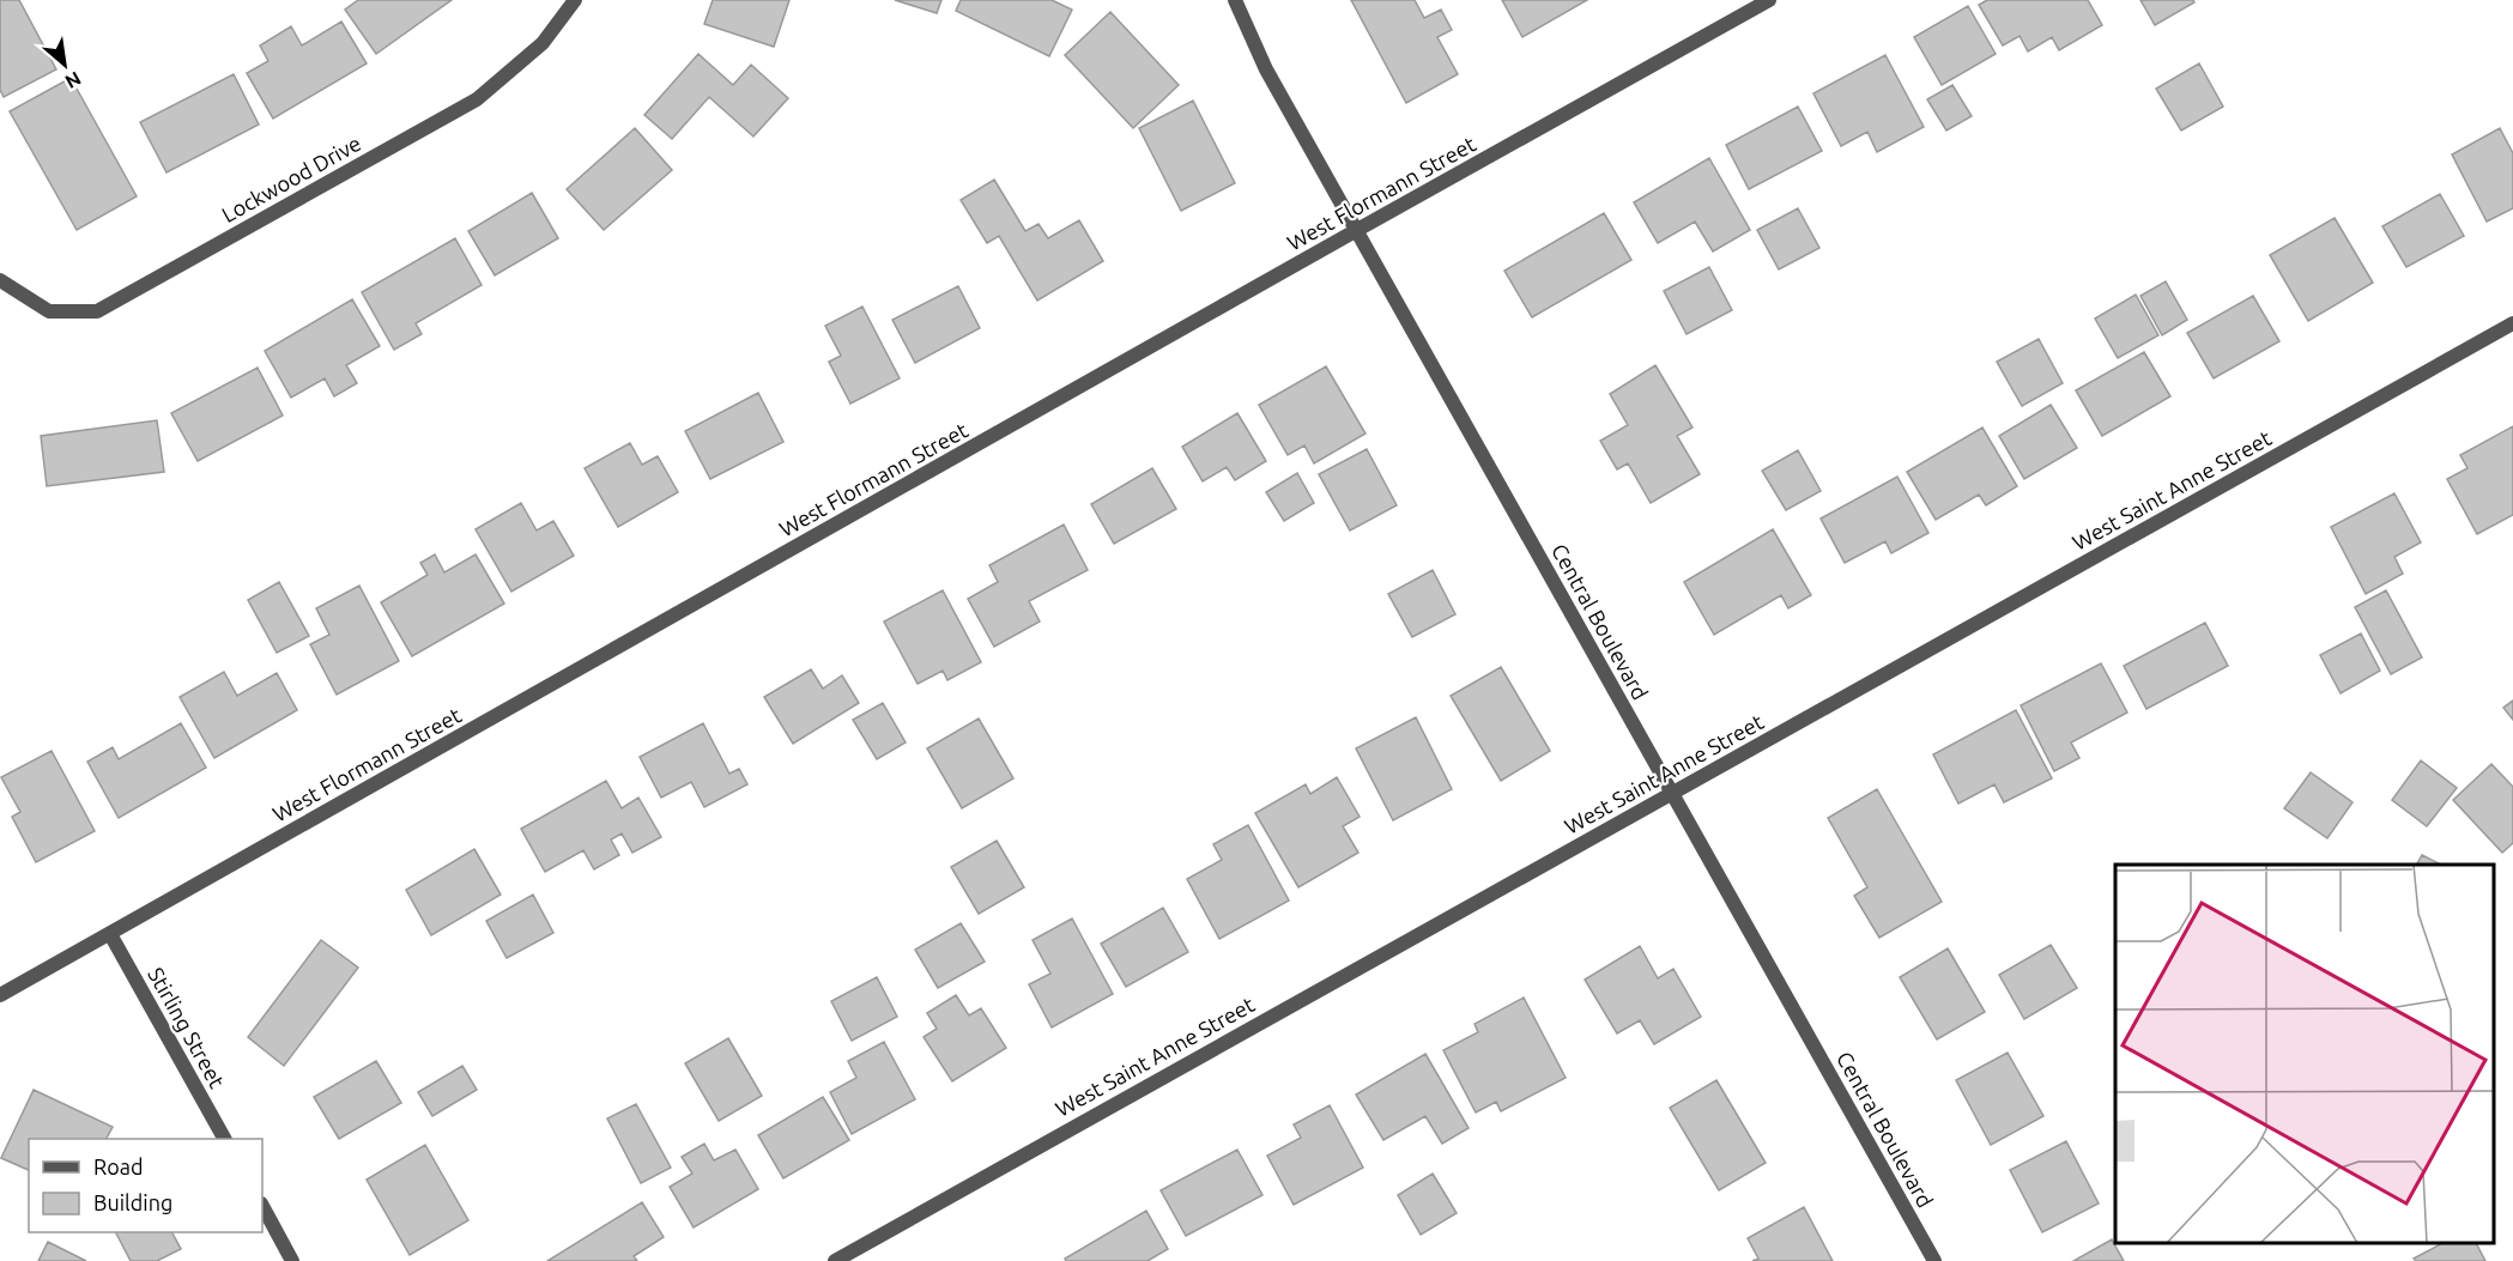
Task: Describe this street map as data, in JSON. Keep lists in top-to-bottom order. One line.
{"streets":{"street":["Lockwood Drive","West Flormann Street","West Saint Anne Street","Central Boulevard","Stirling Street"]},"crossings":[["West Flormann Street","Central Boulevard"],["West Flormann Street","Stirling Street"],["West Saint Anne Street","Central Boulevard"]],"legend":["Road","Building"],"north":"bottom right"}
